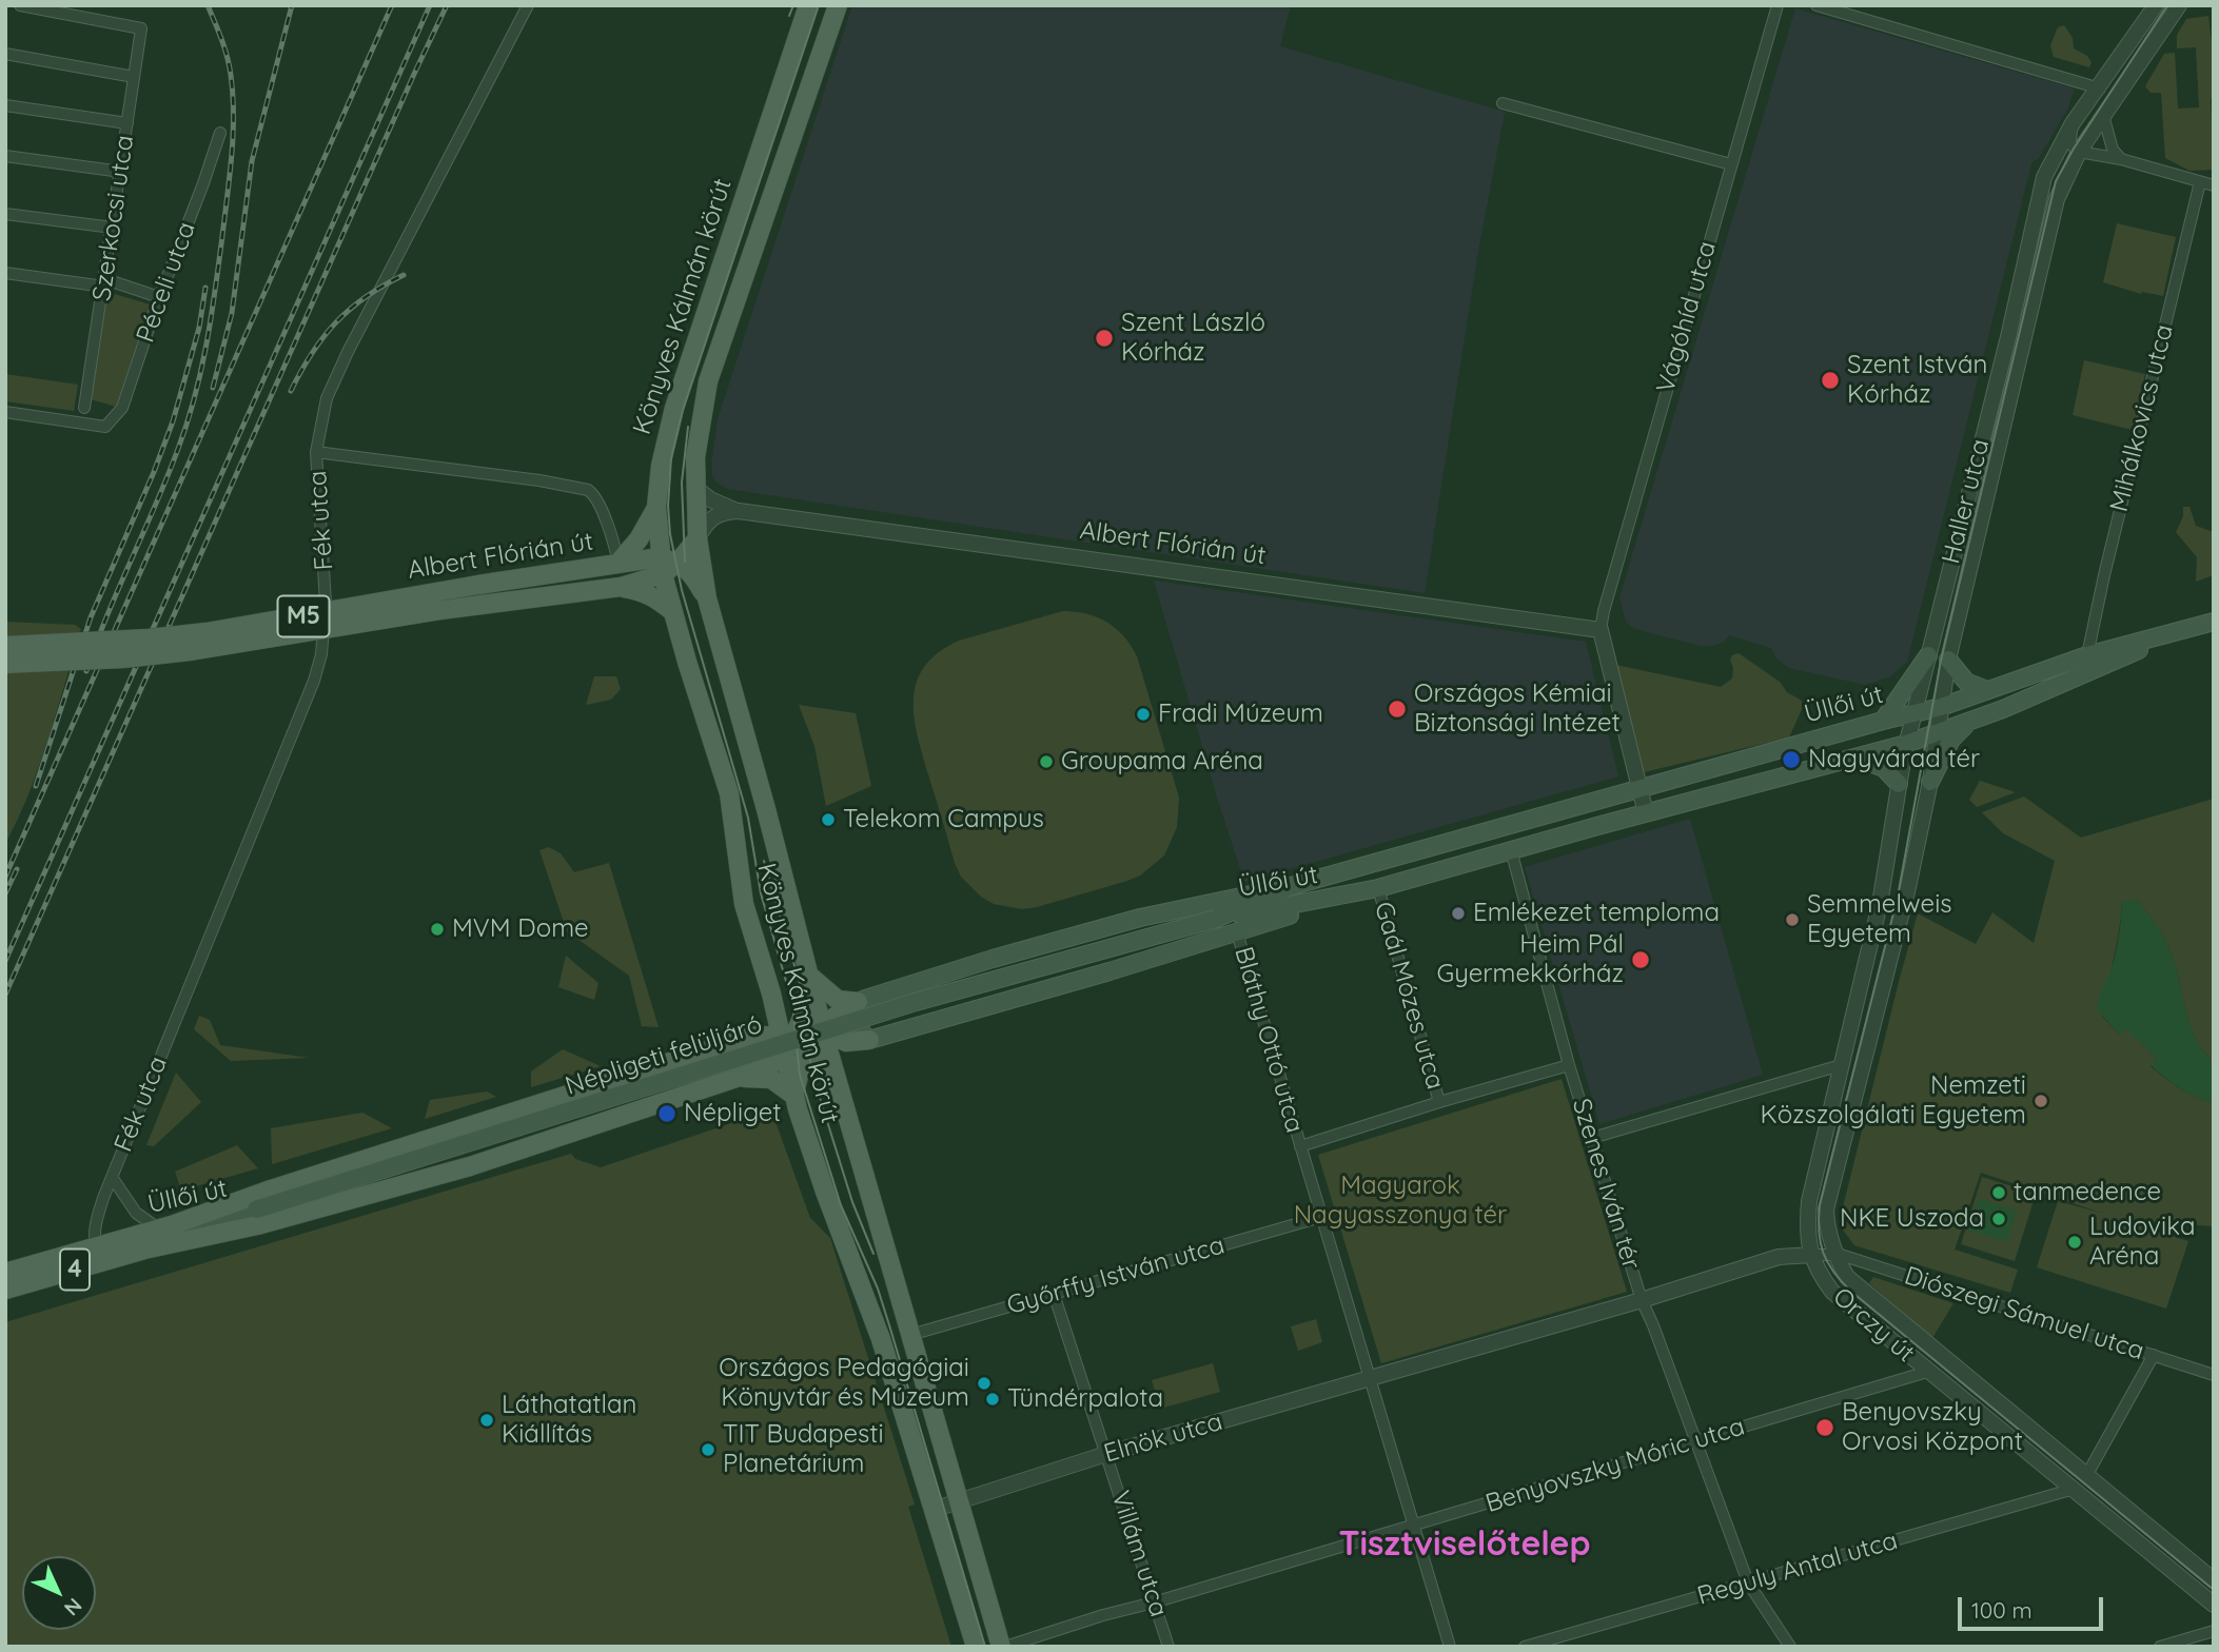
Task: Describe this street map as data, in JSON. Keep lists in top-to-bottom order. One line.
{"streets":{"main road":["Könyves Kálmán körút","Albert Flórián út","M5","Üllői út","Népligeti felüljáró","4"],"street":["Szerkocsi utca","Péceli utca","Vágóhíd utca","Mihálkovics utca","Haller utca","Fék utca","Gaál Mózes utca","Bláthy Ottó utca","Szenes Iván tér","Győrffy István utca","Diószegi Sámuel utca","Orczy út","Elnök utca","Benyovszky Móric utca","Villám utca","Reguly Antal utca"]},"crossings":[["Könyves Kálmán körút","Albert Flórián út"],["Könyves Kálmán körút","M5"],["Könyves Kálmán körút","Győrffy István utca"],["Könyves Kálmán körút","Elnök utca"],["Könyves Kálmán körút","Benyovszky Móric utca"],["Vágóhíd utca","Albert Flórián út"],["Mihálkovics utca","Üllői út"],["Haller utca","Üllői út"],["Haller utca","Orczy út"],["Fék utca","Albert Flórián út"],["Fék utca","Üllői út"],["Albert Flórián út","M5"],["Üllői út","Gaál Mózes utca"],["Üllői út","Népligeti felüljáró"],["Üllői út","Orczy út"],["Gaál Mózes utca","Szenes Iván tér"],["Szenes Iván tér","Elnök utca"],["Győrffy István utca","Villám utca"],["Diószegi Sámuel utca","Orczy út"],["Orczy út","Benyovszky Móric utca"],["Orczy út","Reguly Antal utca"],["Elnök utca","Villám utca"],["Benyovszky Móric utca","Villám utca"]],"districts":["Tisztviselőtelep"],"parks":["Magyarok Nagyasszonya tér"],"places":["Szent László Kórház","Szent István Kórház","Országos Kémiai Biztonsági Intézet","Fradi Múzeum","Nagyvárad tér","Groupama Aréna","Telekom Campus","Emlékezet temploma","Semmelweis Egyetem","MVM Dome","Heim Pál Gyermekkórház","Nemzeti Közszolgálati Egyetem","Népliget","tanmedence","NKE Uszoda","Ludovika Aréna","Országos Pedagógiai Könyvtár és Múzeum","Tündérpalota","Láthatatlan Kiállítás","Benyovszky Orvosi Központ","TIT Budapesti Planetárium"],"scale_bar":"100 m","north":"bottom right"}
